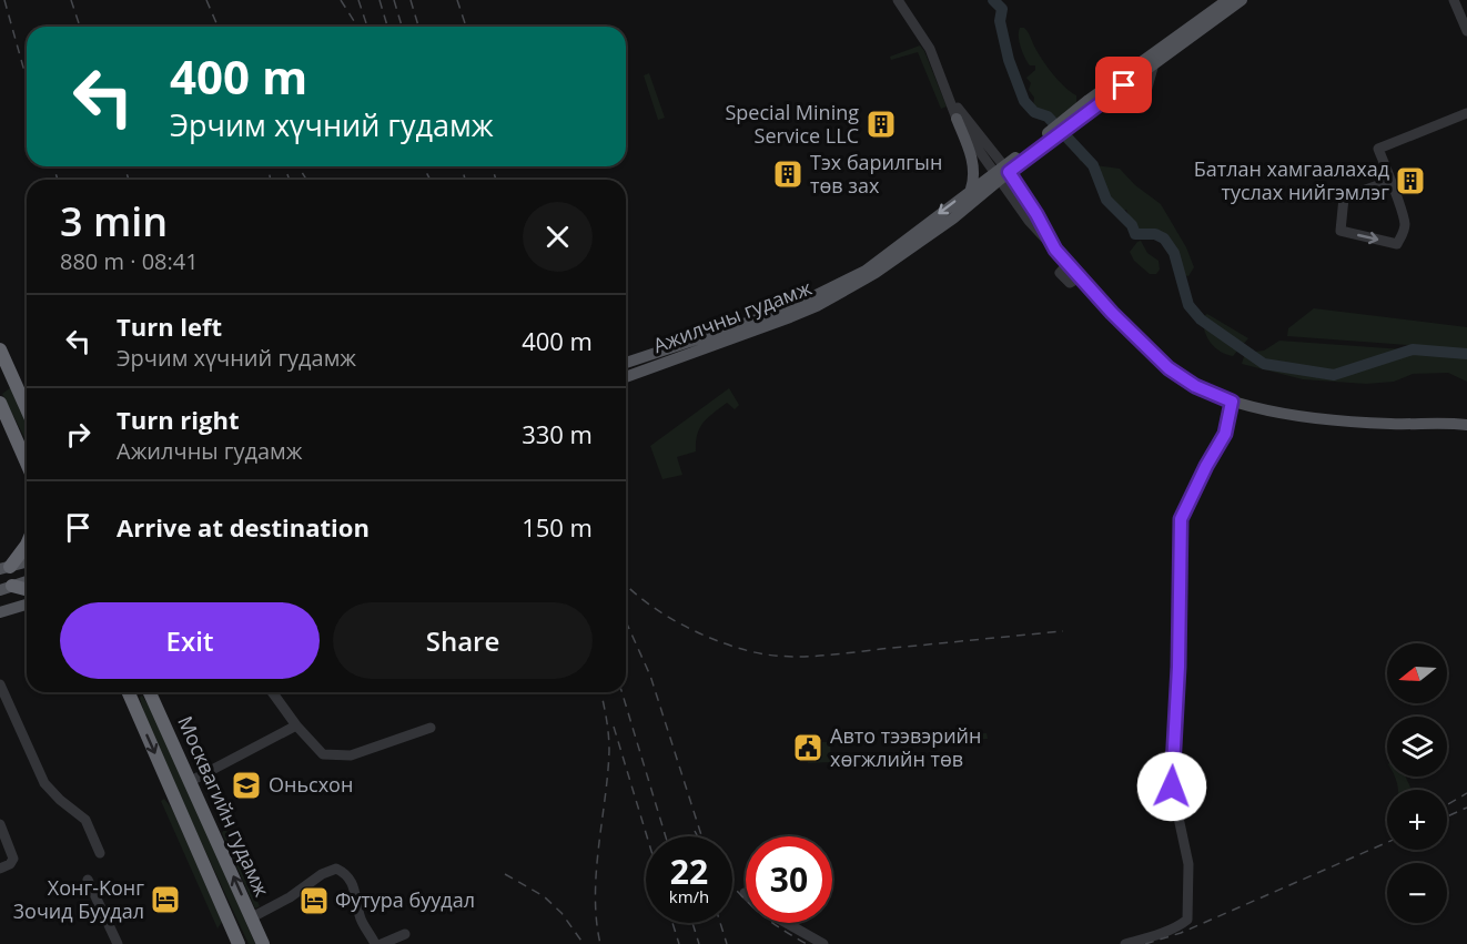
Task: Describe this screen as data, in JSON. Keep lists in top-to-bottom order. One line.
{"streets":{"highway":["Москвагийн гудамж"],"main road":["Ажилчны гудамж"]},"places":{"building":["Special Mining Service LLC","Тэх барилгын төв зах","Батлан хамгаалахад туслах нийгэмлэг"],"public building":["Авто тээвэрийн хөгжлийн төв"],"school or university":["Оньсхон"],"hotel":["Хонг-Kонг 3очид Буудал","Футура буудал"]},"north":"left","page":{"turn":["400 m","Эрчим хүчний гудамж"],"heading":["3 min","880 m · 08:41"],"list":[{"name":"Turn left","note":"Эрчим хүчний гудамж","value":"400 m"},{"name":"Turn right","note":"Ажилчны гудамж","value":"330 m"},{"name":"Arrive at destination","value":"150 m"}],"buttons":["Exit","Share"],"map_buttons":["+","−"],"speed":"22 km/h","limit":"30"}}
